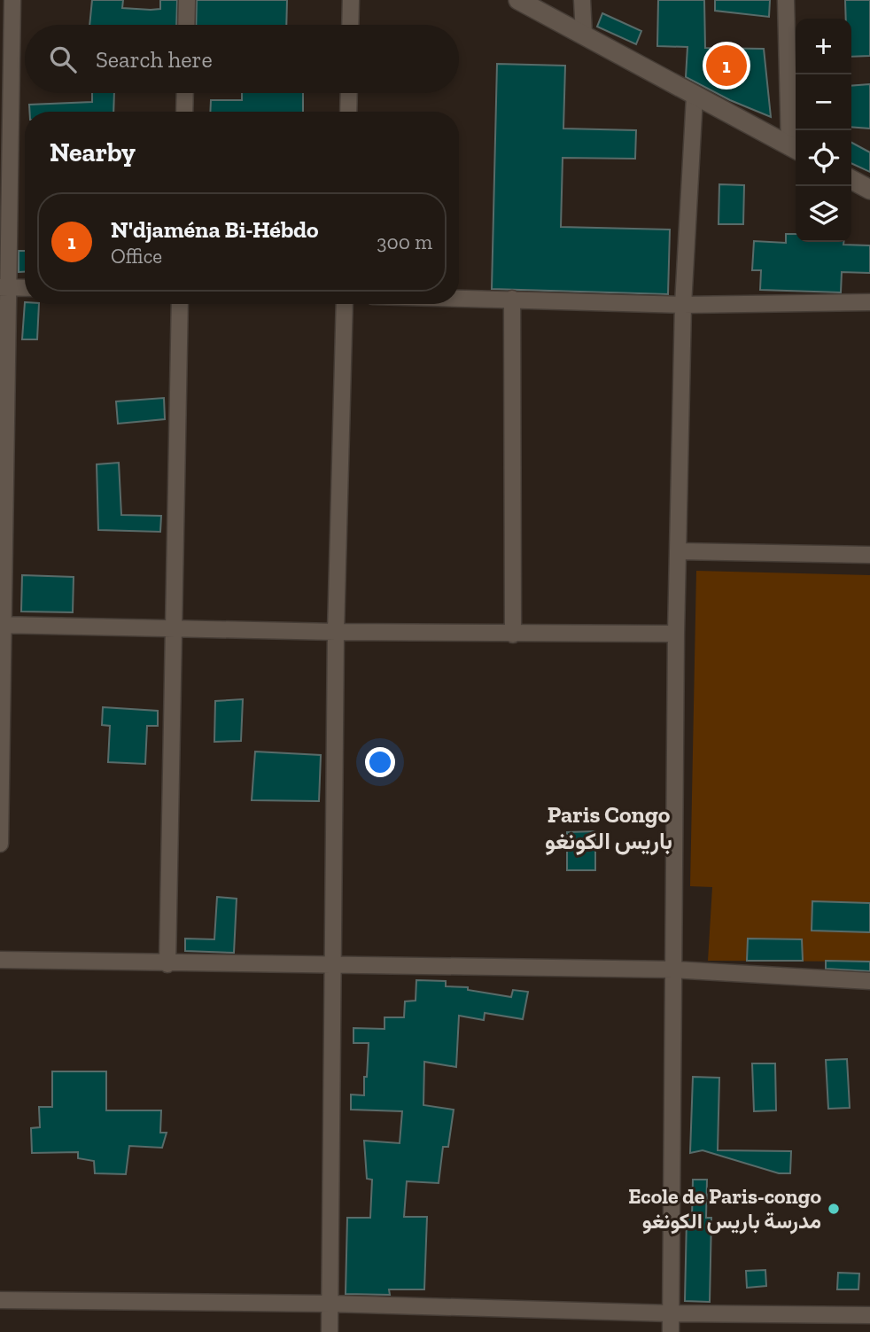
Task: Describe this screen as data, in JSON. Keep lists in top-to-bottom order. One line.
{"districts":["Paris Congo باريس الكونغو"],"places":["Ecole de Paris-congo مدرسة باريس الكونغو"],"page":{"map_buttons":["+","−"],"search":"Search here","pins":"1","heading":"Nearby","list":[{"mark":"1","name":"N'djaména Bi-Hébdo","note":"Office","value":"300 m"}]}}
